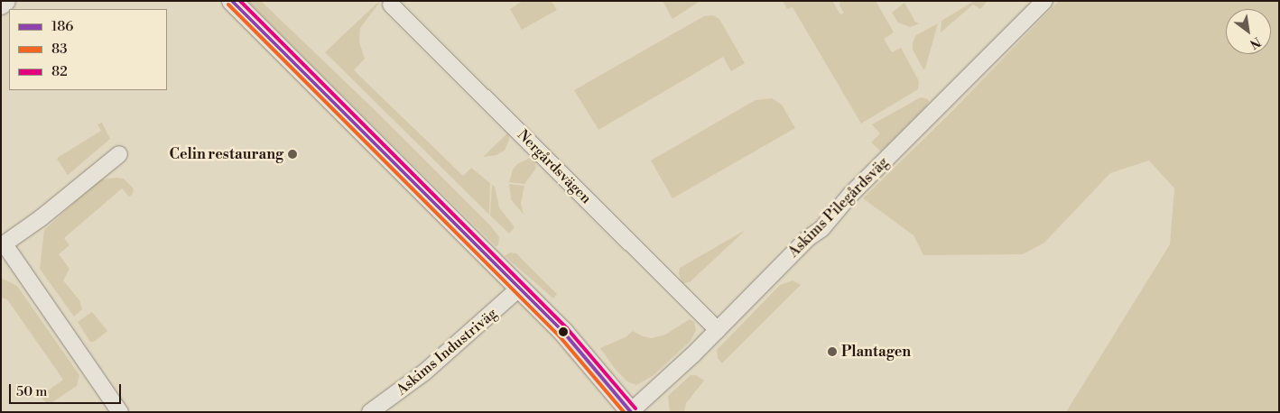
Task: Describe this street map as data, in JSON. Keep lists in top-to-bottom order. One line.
{"streets":{"street":["Nergårdsvägen","Askims Pilegårdsväg","Askims Industriväg"]},"crossings":[["Nergårdsvägen","Askims Pilegårdsväg"]],"places":["Celin restaurang","Plantagen"],"lines":["transit line 186","transit line 82","transit line 83"],"legend":["186","83","82"],"scale_bar":"50 m","north":"bottom right"}
